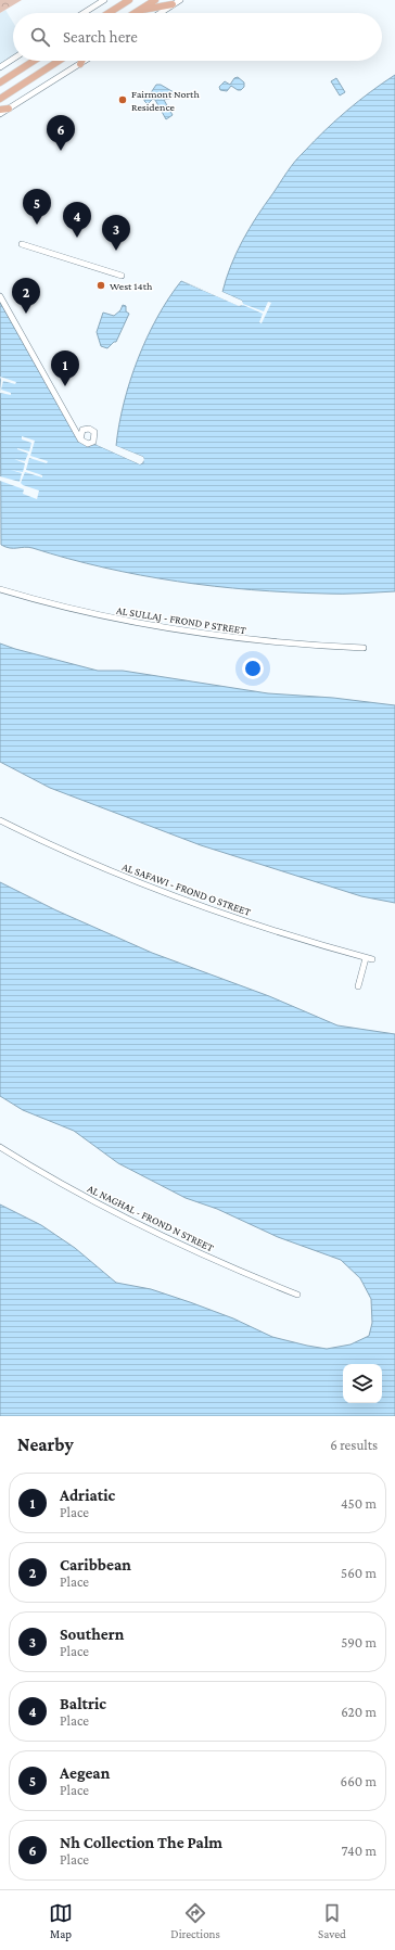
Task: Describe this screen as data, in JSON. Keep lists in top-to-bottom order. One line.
{"streets":{"street":["AL SULLAJ - FROND P STREET","AL SAFAWI - FROND O STREET","AL NAGHAL - FROND N STREET"]},"places":["Fairmont North Residence","West 14th"],"page":{"search":"Search here","pins":["6","5","4","3","2","1"],"heading":["Nearby","6 results"],"list":[{"mark":"1","name":"Adriatic","note":"Place","value":"450 m"},{"mark":"2","name":"Caribbean","note":"Place","value":"560 m"},{"mark":"3","name":"Southern","note":"Place","value":"590 m"},{"mark":"4","name":"Baltric","note":"Place","value":"620 m"},{"mark":"5","name":"Aegean","note":"Place","value":"660 m"},{"mark":"6","name":"Nh Collection The Palm","note":"Place","value":"740 m"}],"nav":["Map","Directions","Saved"]}}
